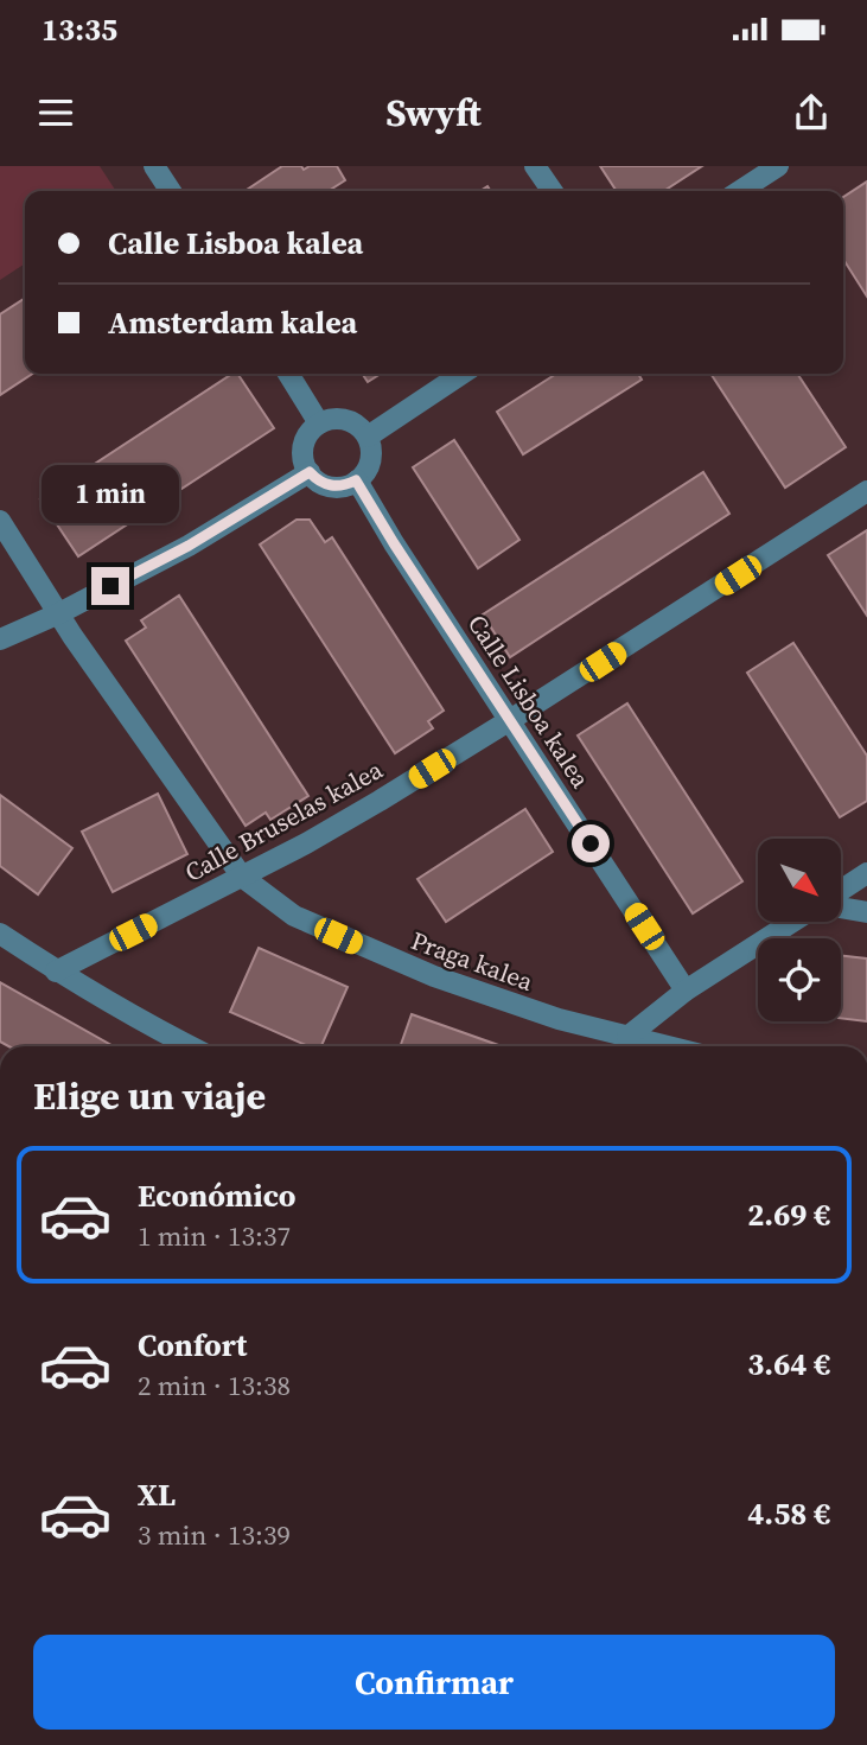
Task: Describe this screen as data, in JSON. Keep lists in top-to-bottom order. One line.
{"streets":{"street":["Calle Lisboa kalea","Calle Bruselas kalea","Praga kalea"]},"crossings":[["Calle Lisboa kalea","Calle Bruselas kalea"],["Calle Bruselas kalea","Praga kalea"]],"north":"bottom right","page":{"status":"13:35","header":"Swyft","banner":["Calle Lisboa kalea","Amsterdam kalea"],"bubble":"1 min","heading":"Elige un viaje","list":[{"name":"Económico","note":"1 min · 13:37","value":"2.69 €"},{"name":"Confort","note":"2 min · 13:38","value":"3.64 €"},{"name":"XL","note":"3 min · 13:39","value":"4.58 €"}],"buttons":"Confirmar"}}
